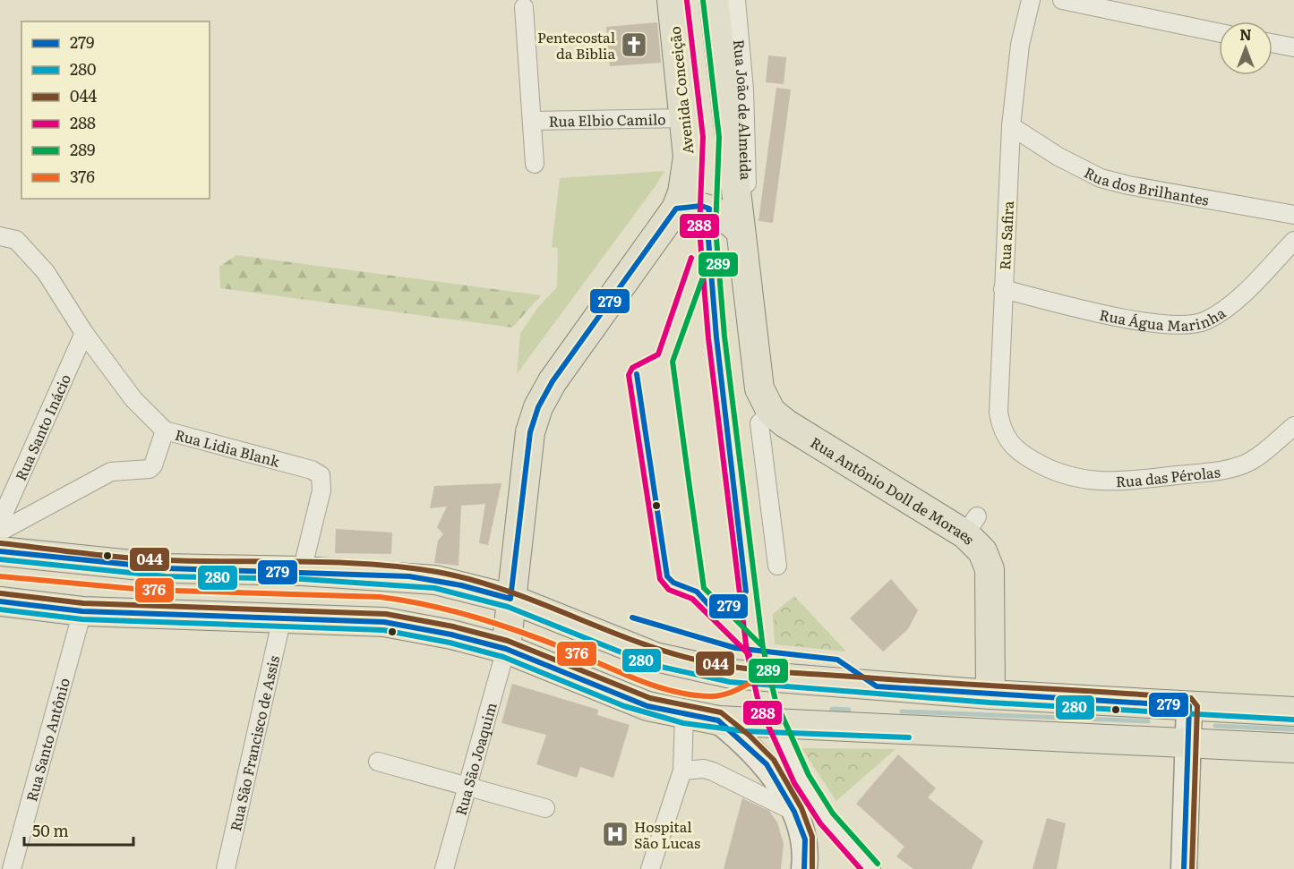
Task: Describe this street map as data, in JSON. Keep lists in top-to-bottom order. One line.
{"streets":{"main road":["Avenida Conceição","Rua Antônio Doll de Moraes"],"street":["Rua João de Almeida","Rua Elbio Camilo","Rua dos Brilhantes","Rua Safira","Rua Água Marinha","Rua Santo Inácio","Rua Lidia Blank","Rua das Pérolas","Rua Santo Antônio","Rua São Francisco de Assis","Rua São Joaquim"]},"crossings":[["Avenida Conceição","Rua Elbio Camilo"],["Rua dos Brilhantes","Rua Safira"],["Rua Safira","Rua Água Marinha"],["Rua Safira","Rua das Pérolas"],["Rua Santo Inácio","Rua Lidia Blank"]],"places":{"church":["Pentecostal da Biblia"],"hospital":["Hospital São Lucas"]},"lines":["transit line 289","transit line 288","transit line 279","transit line 044","transit line 280","transit line 376"],"legend":["279","280","044","288","289","376"],"scale_bar":"50 m","north":"top"}
